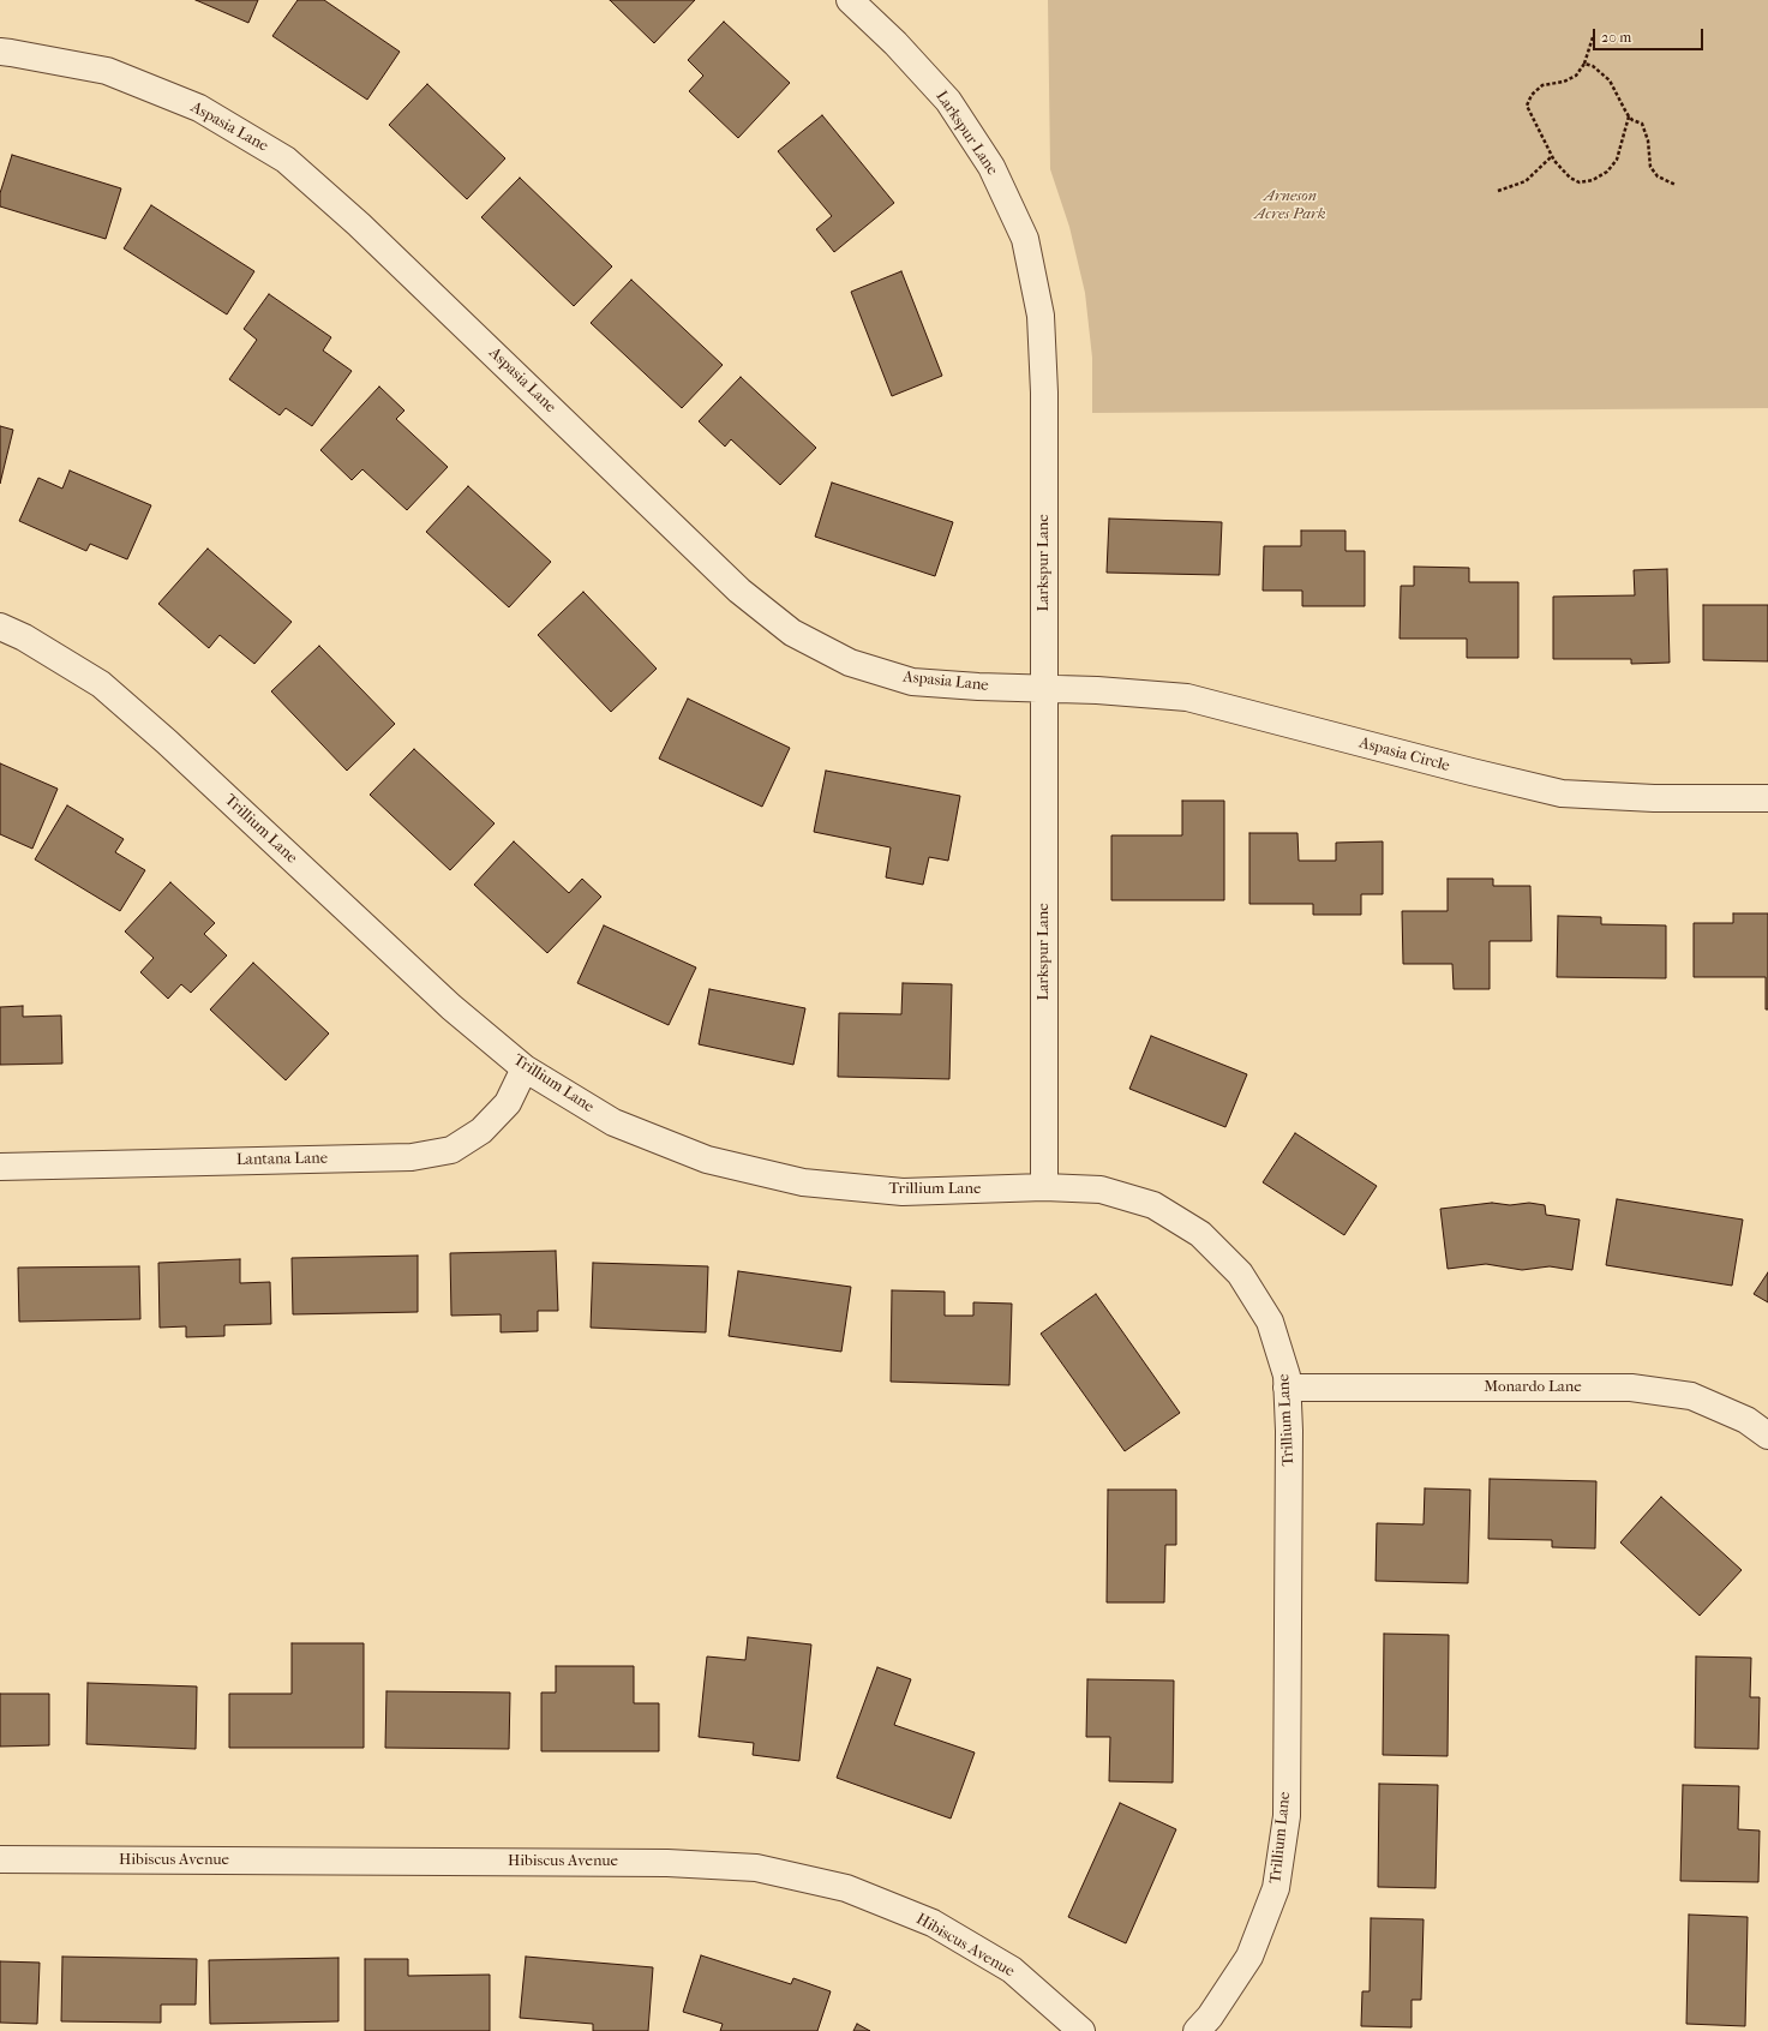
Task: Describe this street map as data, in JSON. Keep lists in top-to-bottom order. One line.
{"streets":{"street":["Aspasia Lane","Larkspur Lane","Aspasia Circle","Trillium Lane","Lantana Lane","Monardo Lane","Hibiscus Avenue"]},"crossings":[["Aspasia Lane","Larkspur Lane"],["Aspasia Lane","Aspasia Circle"],["Larkspur Lane","Aspasia Circle"],["Larkspur Lane","Trillium Lane"],["Trillium Lane","Lantana Lane"],["Trillium Lane","Monardo Lane"]],"parks":["Arneson Acres Park"],"scale_bar":"20 m"}
